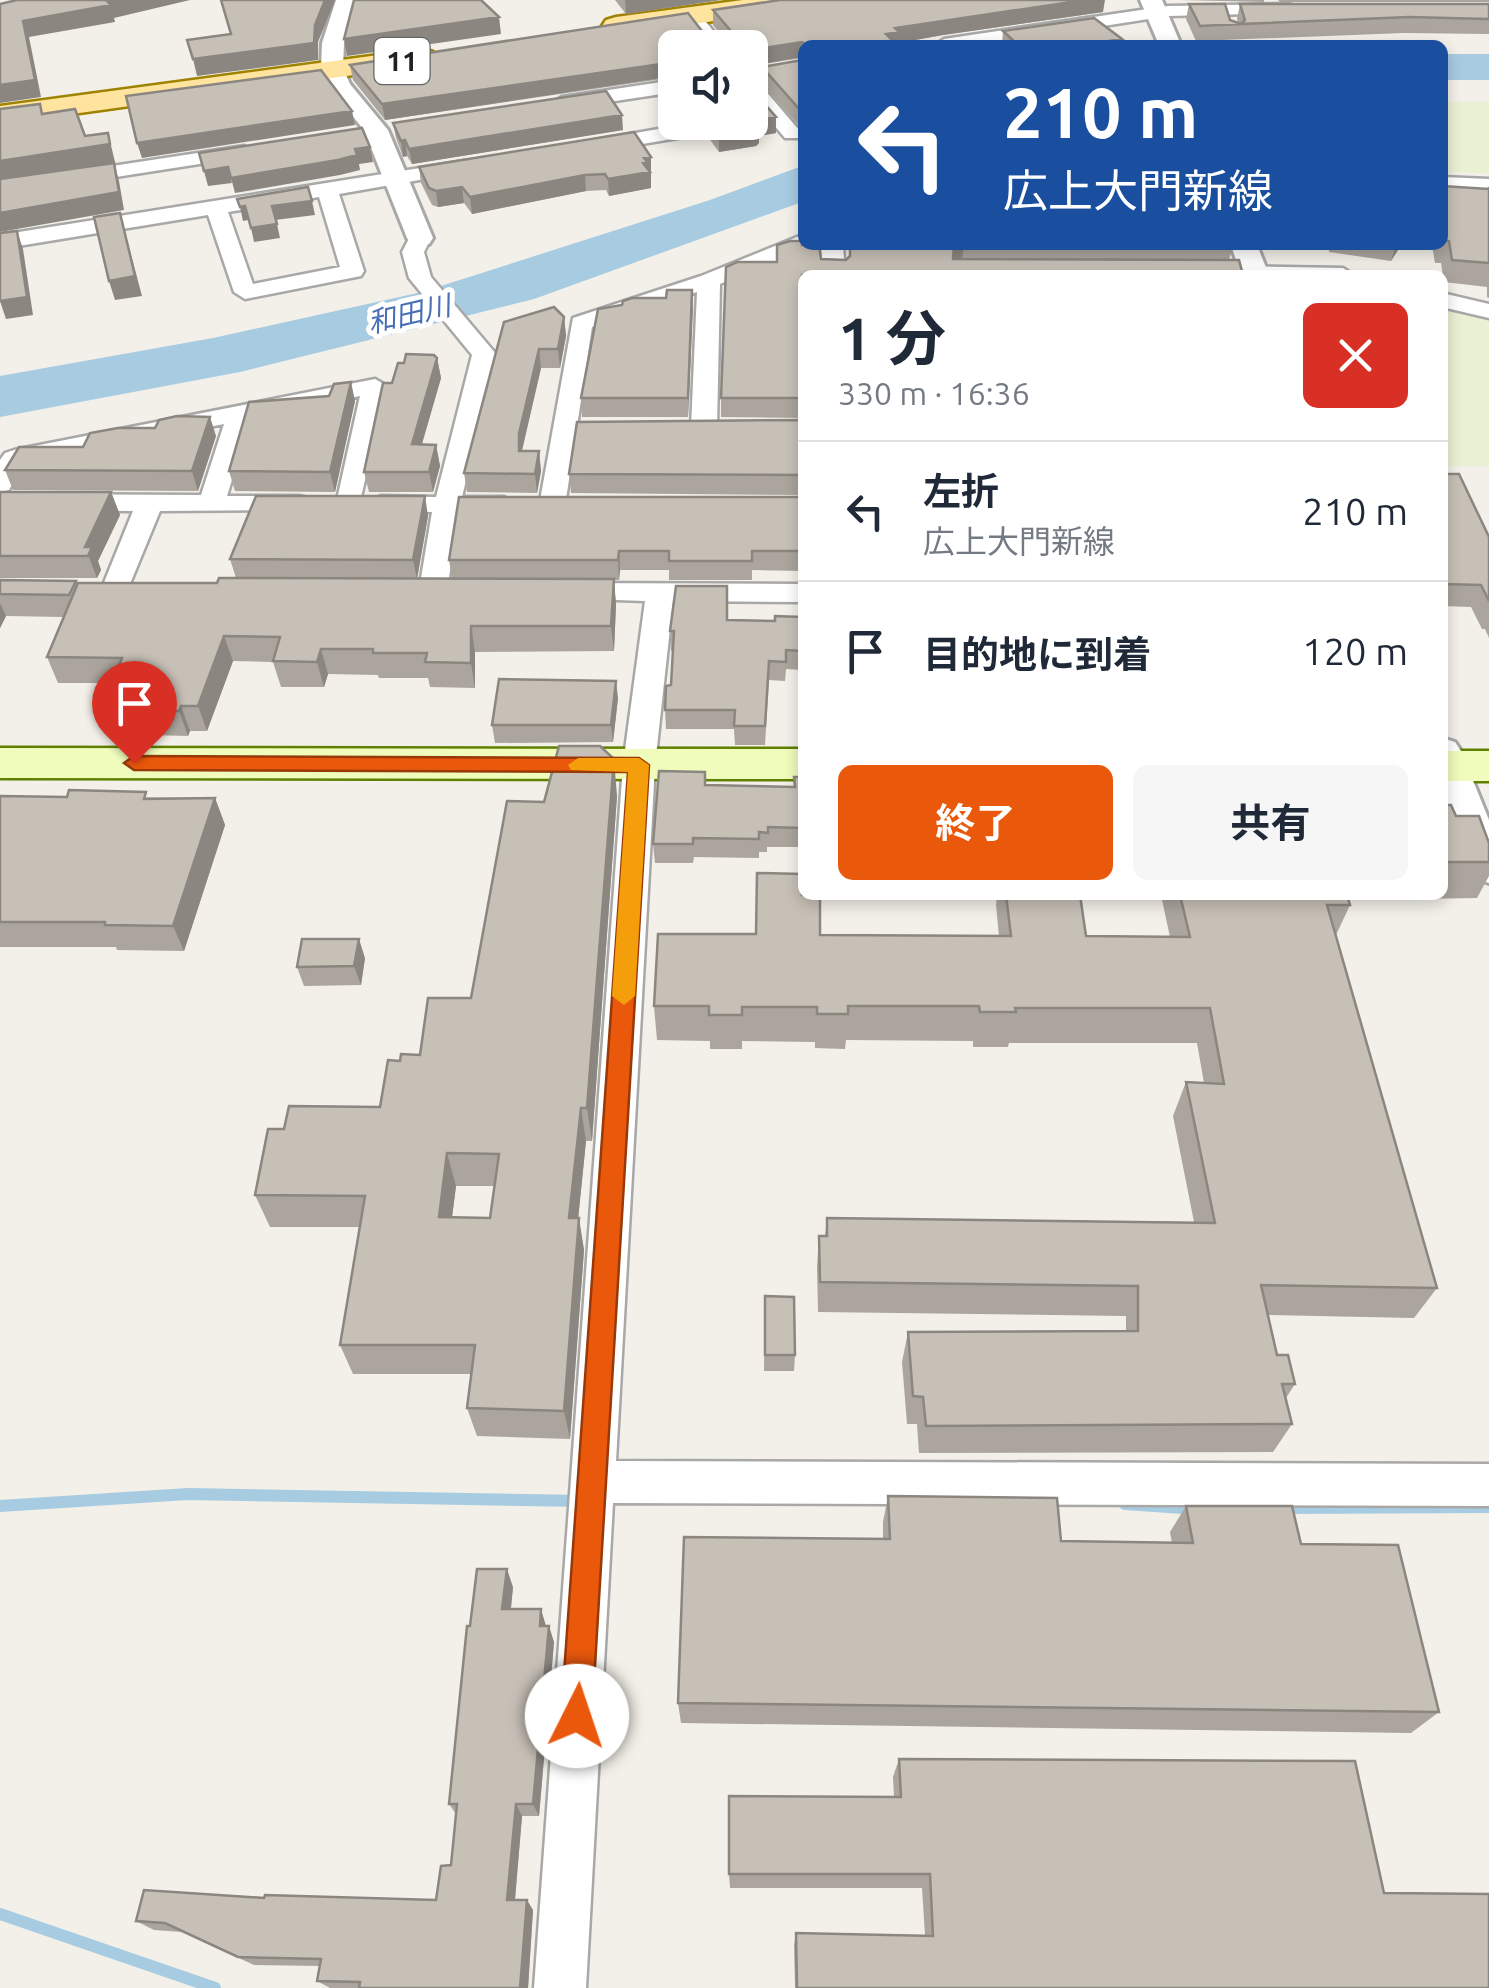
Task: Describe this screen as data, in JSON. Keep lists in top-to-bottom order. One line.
{"streets":{"main road":["11"]},"water":["和田川"],"page":{"turn":["210 m","広上大門新線"],"heading":["1 分","330 m · 16:36"],"list":[{"name":"左折","note":"広上大門新線","value":"210 m"},{"name":"目的地に到着","value":"120 m"}],"buttons":["終了","共有"]}}
